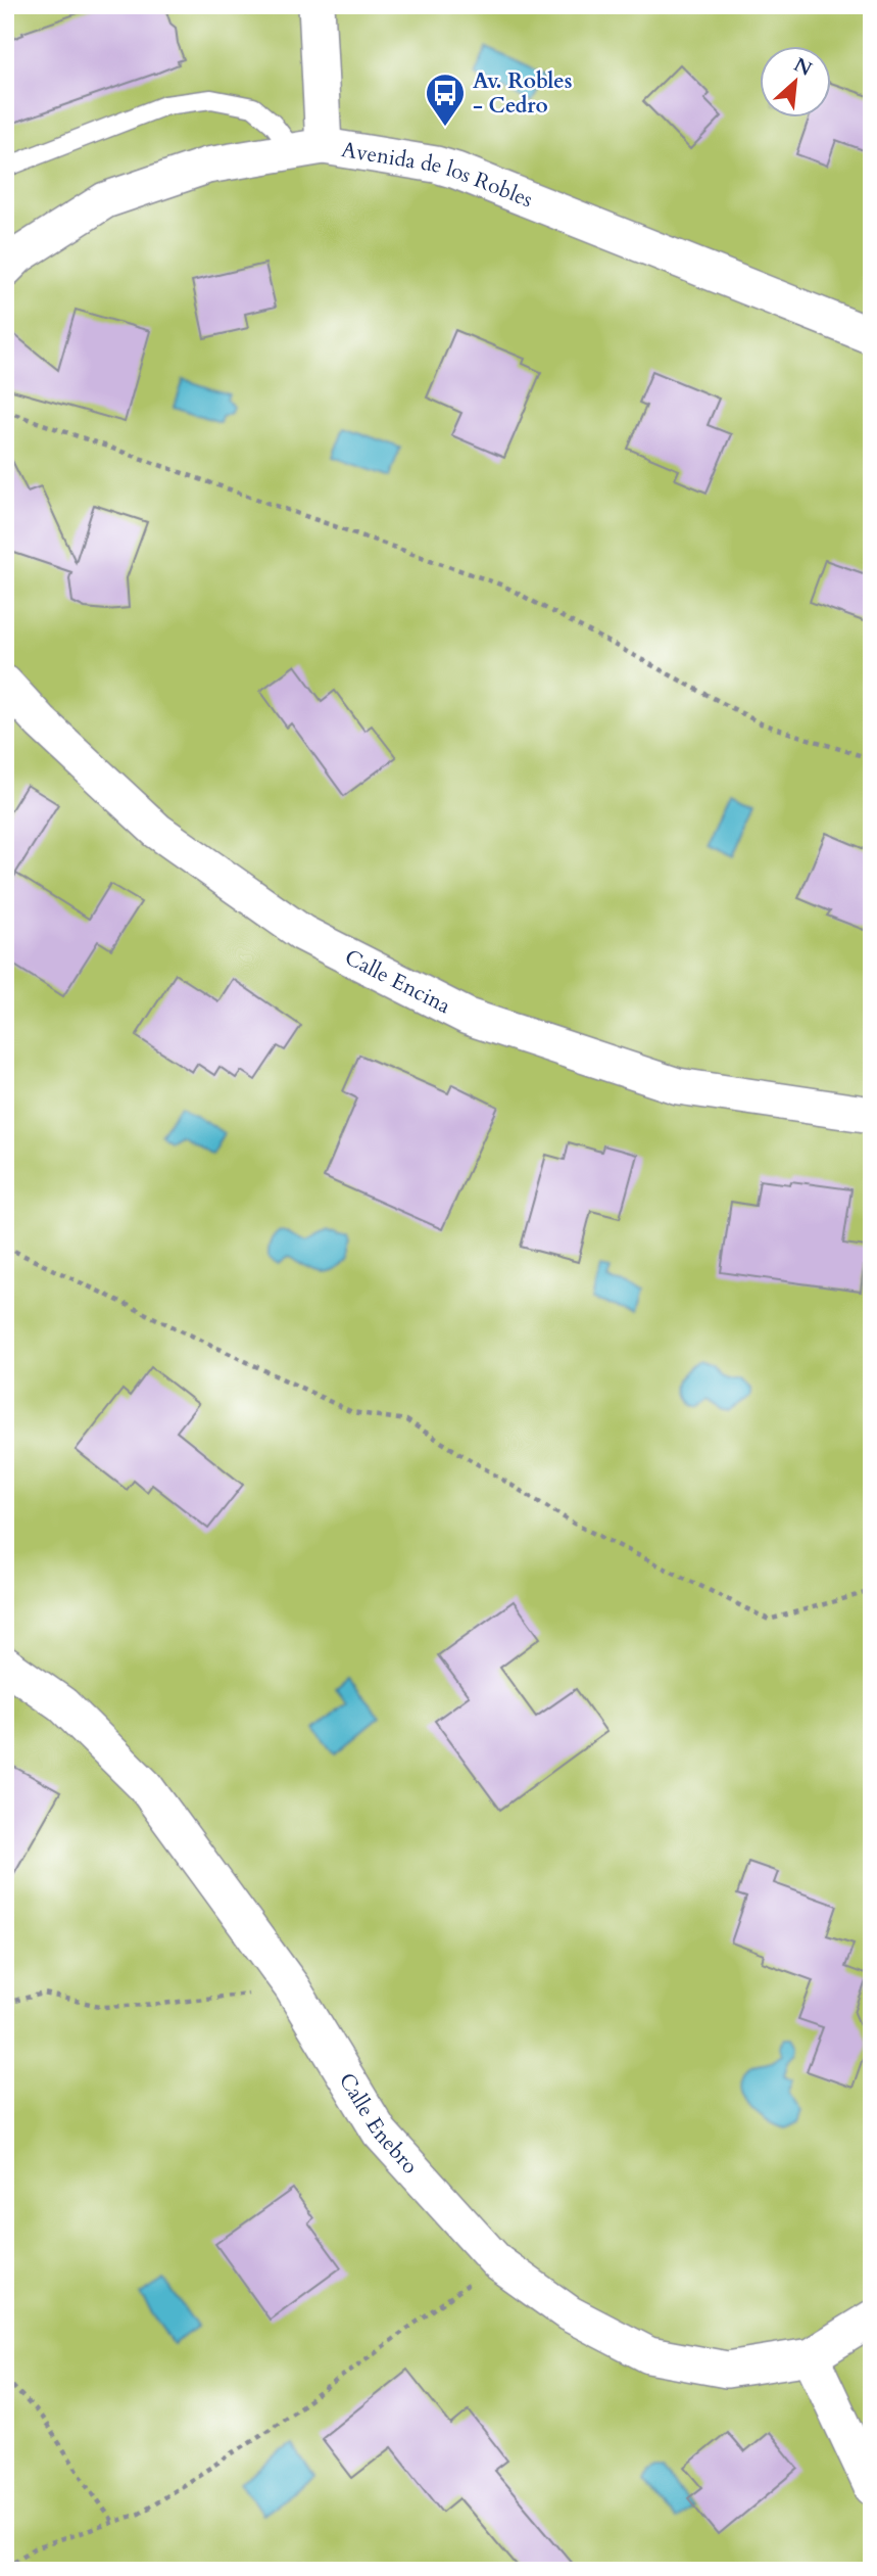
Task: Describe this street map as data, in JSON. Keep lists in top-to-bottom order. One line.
{"streets":{"street":["Avenida de los Robles","Calle Encina","Calle Enebro"]},"places":{"bus stop":["Av. Robles - Cedro"]},"north":"top right"}
